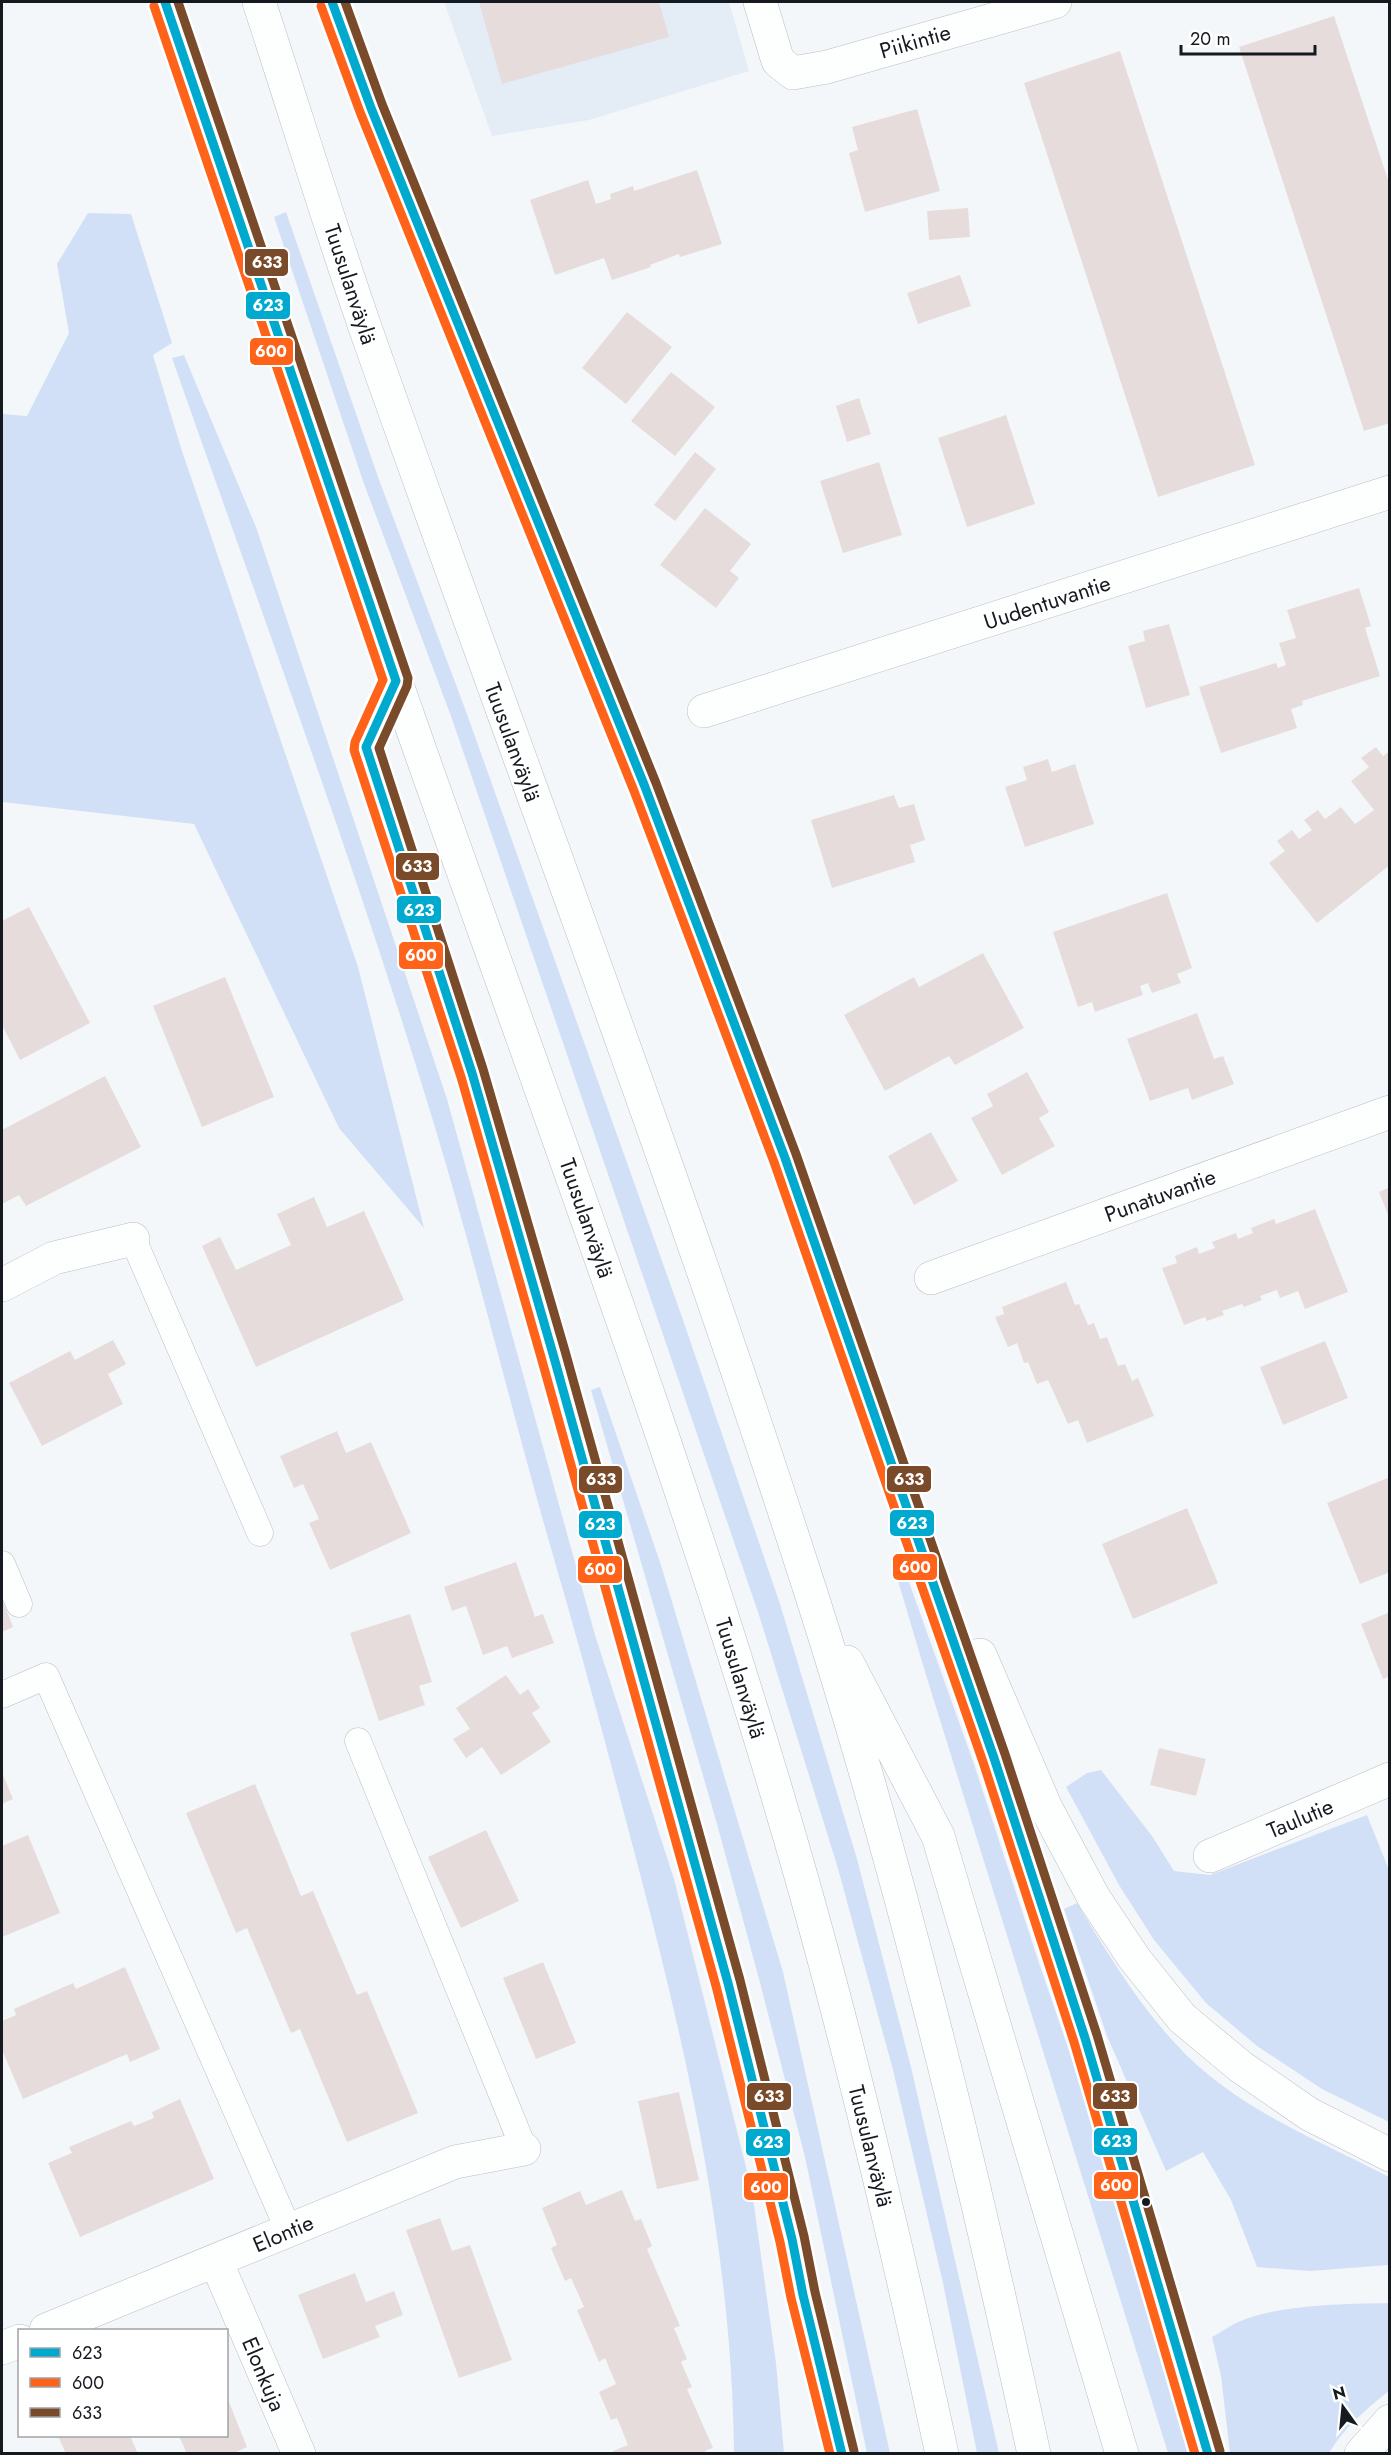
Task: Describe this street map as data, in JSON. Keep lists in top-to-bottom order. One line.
{"streets":{"main road":["Piikintie","Tuusulanväylä","Uudentuvantie","Punatuvantie","Taulutie","Elontie","Elonkuja"]},"crossings":[["Elontie","Elonkuja"]],"lines":["transit line 623","transit line 633","transit line 600"],"legend":["623","600","633"],"scale_bar":"20 m","north":"top"}
